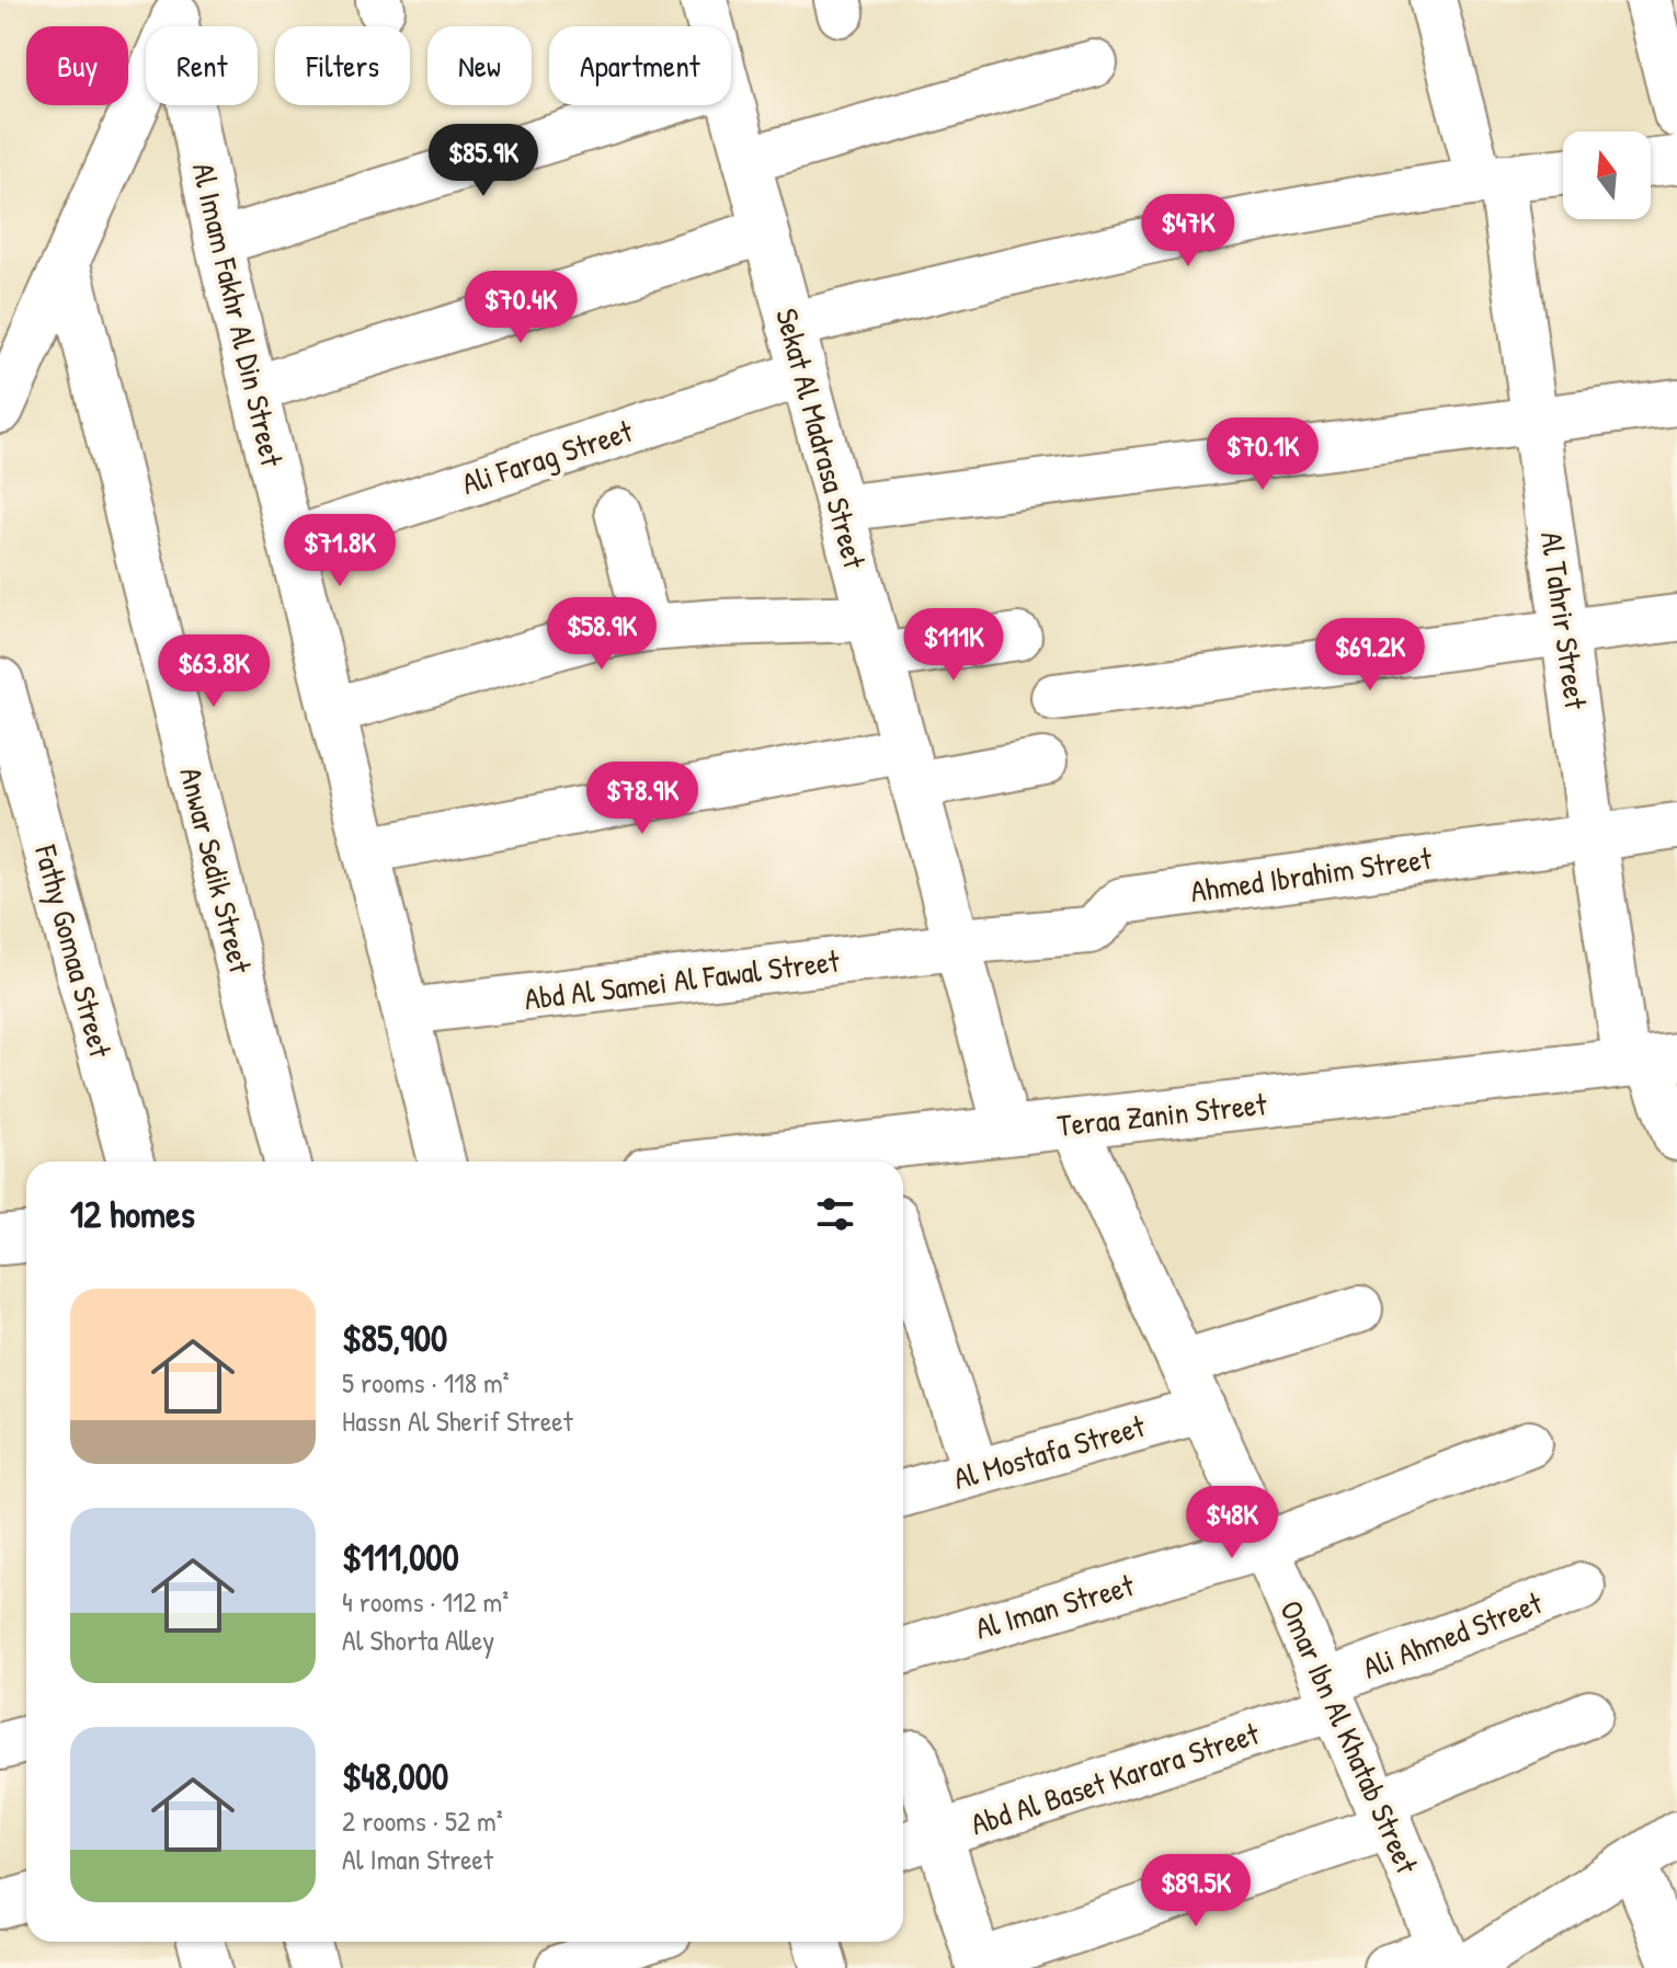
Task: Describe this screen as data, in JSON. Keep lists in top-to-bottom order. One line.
{"streets":{"street":["Al Imam Fakhr Al Din Street","Sekat Al Madrasa Street","Ali Farag Street","Al Tahrir Street","Anwar Sedik Street","Ahmed Ibrahim Street","Fathy Gomaa Street","Abd Al Samei Al Fawal Street","Teraa Zanin Street","Al Mostafa Street","Al Iman Street","Ali Ahmed Street","Omar Ibn Al Khatab Street","Abd Al Baset Karara Street"]},"crossings":[["Al Imam Fakhr Al Din Street","Ali Farag Street"],["Al Imam Fakhr Al Din Street","Abd Al Samei Al Fawal Street"],["Sekat Al Madrasa Street","Ali Farag Street"],["Sekat Al Madrasa Street","Ahmed Ibrahim Street"],["Sekat Al Madrasa Street","Abd Al Samei Al Fawal Street"],["Sekat Al Madrasa Street","Teraa Zanin Street"],["Al Tahrir Street","Ahmed Ibrahim Street"],["Al Tahrir Street","Teraa Zanin Street"],["Ahmed Ibrahim Street","Abd Al Samei Al Fawal Street"],["Teraa Zanin Street","Omar Ibn Al Khatab Street"],["Al Mostafa Street","Omar Ibn Al Khatab Street"],["Al Iman Street","Omar Ibn Al Khatab Street"],["Ali Ahmed Street","Omar Ibn Al Khatab Street"],["Ali Ahmed Street","Abd Al Baset Karara Street"],["Omar Ibn Al Khatab Street","Abd Al Baset Karara Street"]],"north":"top","page":{"chip":["Buy","Rent","Filters","New","Apartment"],"price":["$85.9K","$47K","$70.4K","$70.1K","$71.8K","$58.9K","$111K","$69.2K","$63.8K","$78.9K","$48K","$89.5K"],"heading":"12 homes","list":[{"name":"$85,900","note":"5 rooms · 118 m² · Hassn Al Sherif Street"},{"name":"$111,000","note":"4 rooms · 112 m² · Al Shorta Alley"},{"name":"$48,000","note":"2 rooms · 52 m² · Al Iman Street"}]}}
